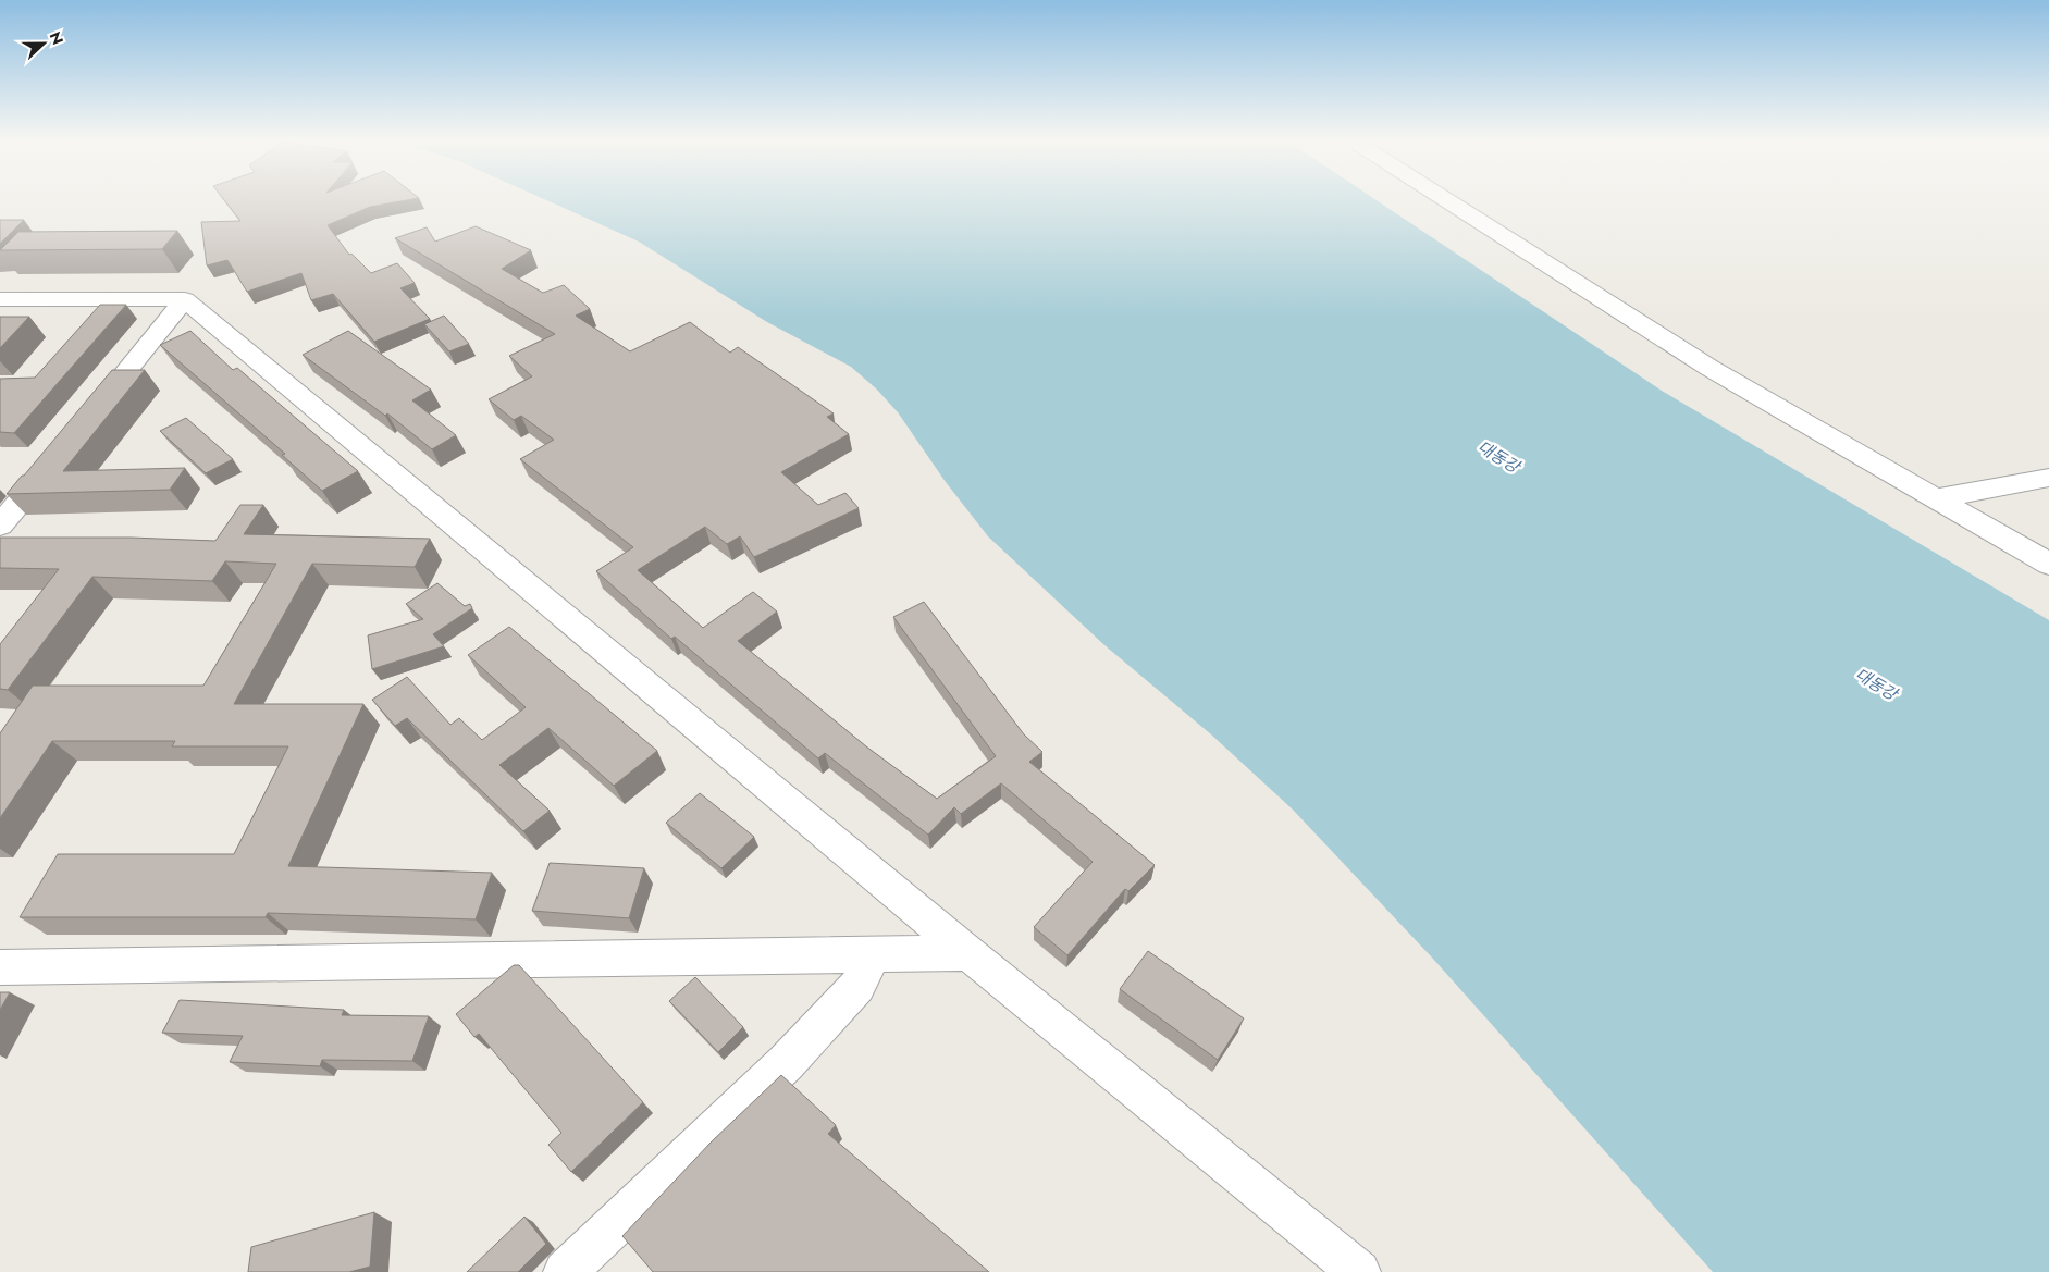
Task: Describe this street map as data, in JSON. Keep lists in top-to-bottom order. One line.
{"water":["대동강"],"north":"right"}
